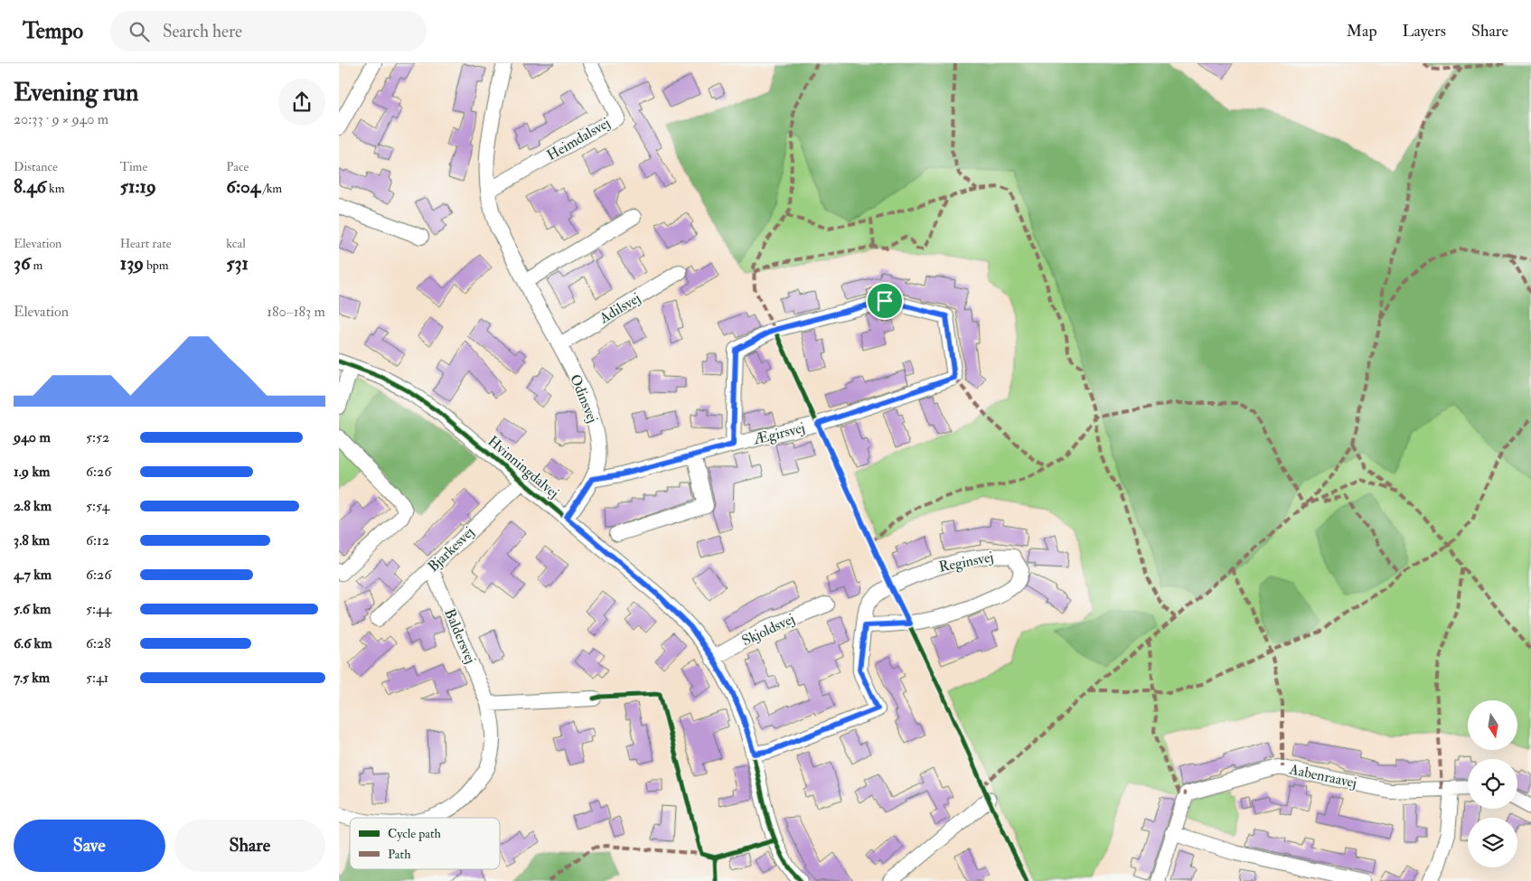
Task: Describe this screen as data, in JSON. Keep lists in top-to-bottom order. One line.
{"streets":{"street":["Heimdalsvej","Adilsvej","Odinsvej","Ægirsvej","Hvinningdalvej","Bjarkesvej","Reginsvej","Skjoldsvej","Baldersvej","Aabenraavej"]},"crossings":[["Heimdalsvej","Odinsvej"],["Adilsvej","Odinsvej"],["Odinsvej","Ægirsvej"],["Odinsvej","Hvinningdalvej"],["Hvinningdalvej","Bjarkesvej"],["Hvinningdalvej","Reginsvej"],["Hvinningdalvej","Skjoldsvej"],["Bjarkesvej","Baldersvej"]],"legend":["Cycle path","Path"],"north":"bottom","page":{"header":"Tempo","search":"Search here","nav":["Map","Layers","Share"],"heading":["Evening run","20:33 · 9 × 940 m"],"stats":[["Distance","8.46 km"],["Time","51:19"],["Pace","6:04 /km"],["Elevation","36 m"],["Heart rate","139 bpm"],["kcal","531"]],"chart":["Elevation","180–183 m"],"list":[{"name":"940 m","note":"5:52"},{"name":"1.9 km","note":"6:26"},{"name":"2.8 km","note":"5:54"},{"name":"3.8 km","note":"6:12"},{"name":"4.7 km","note":"6:26"},{"name":"5.6 km","note":"5:44"},{"name":"6.6 km","note":"6:28"},{"name":"7.5 km","note":"5:41"}],"buttons":["Save","Share"]}}
